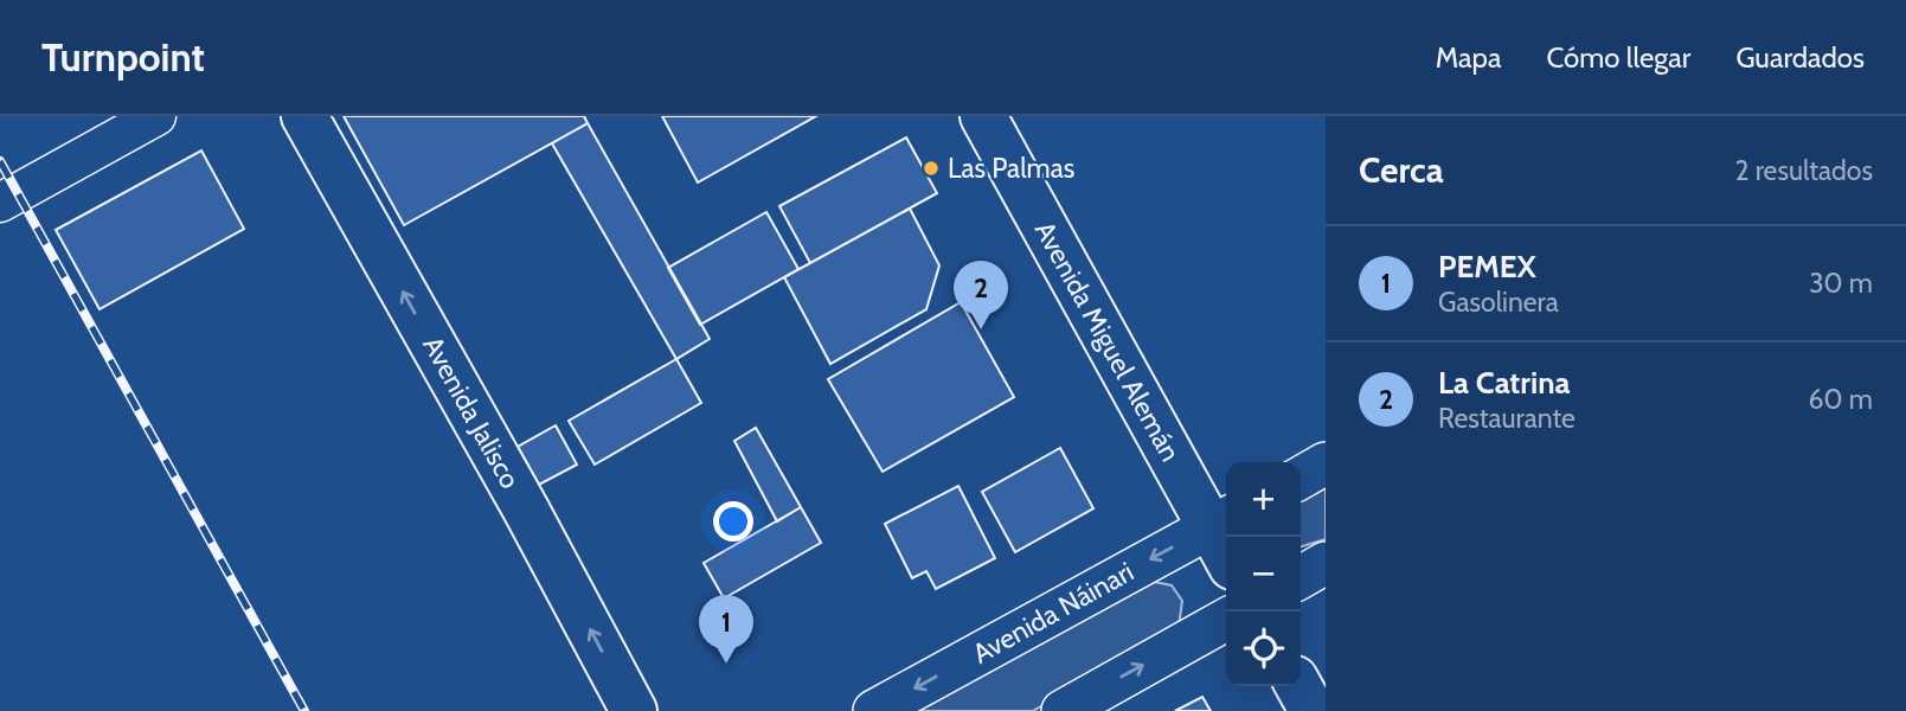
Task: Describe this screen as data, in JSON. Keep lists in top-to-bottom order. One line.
{"streets":{"main road":["Avenida Miguel Alemán","Avenida Jalisco","Avenida Náinari"]},"crossings":[["Avenida Miguel Alemán","Avenida Náinari"]],"one_way":["Avenida Jalisco"],"places":["Las Palmas"],"page":{"header":"Turnpoint","nav":["Mapa","Cómo llegar","Guardados"],"heading":["Cerca","2 resultados"],"list":[{"mark":"1","name":"PEMEX","note":"Gasolinera","value":"30 m"},{"mark":"2","name":"La Catrina","note":"Restaurante","value":"60 m"}],"pins":["2","1"],"map_buttons":["+","−"]}}
